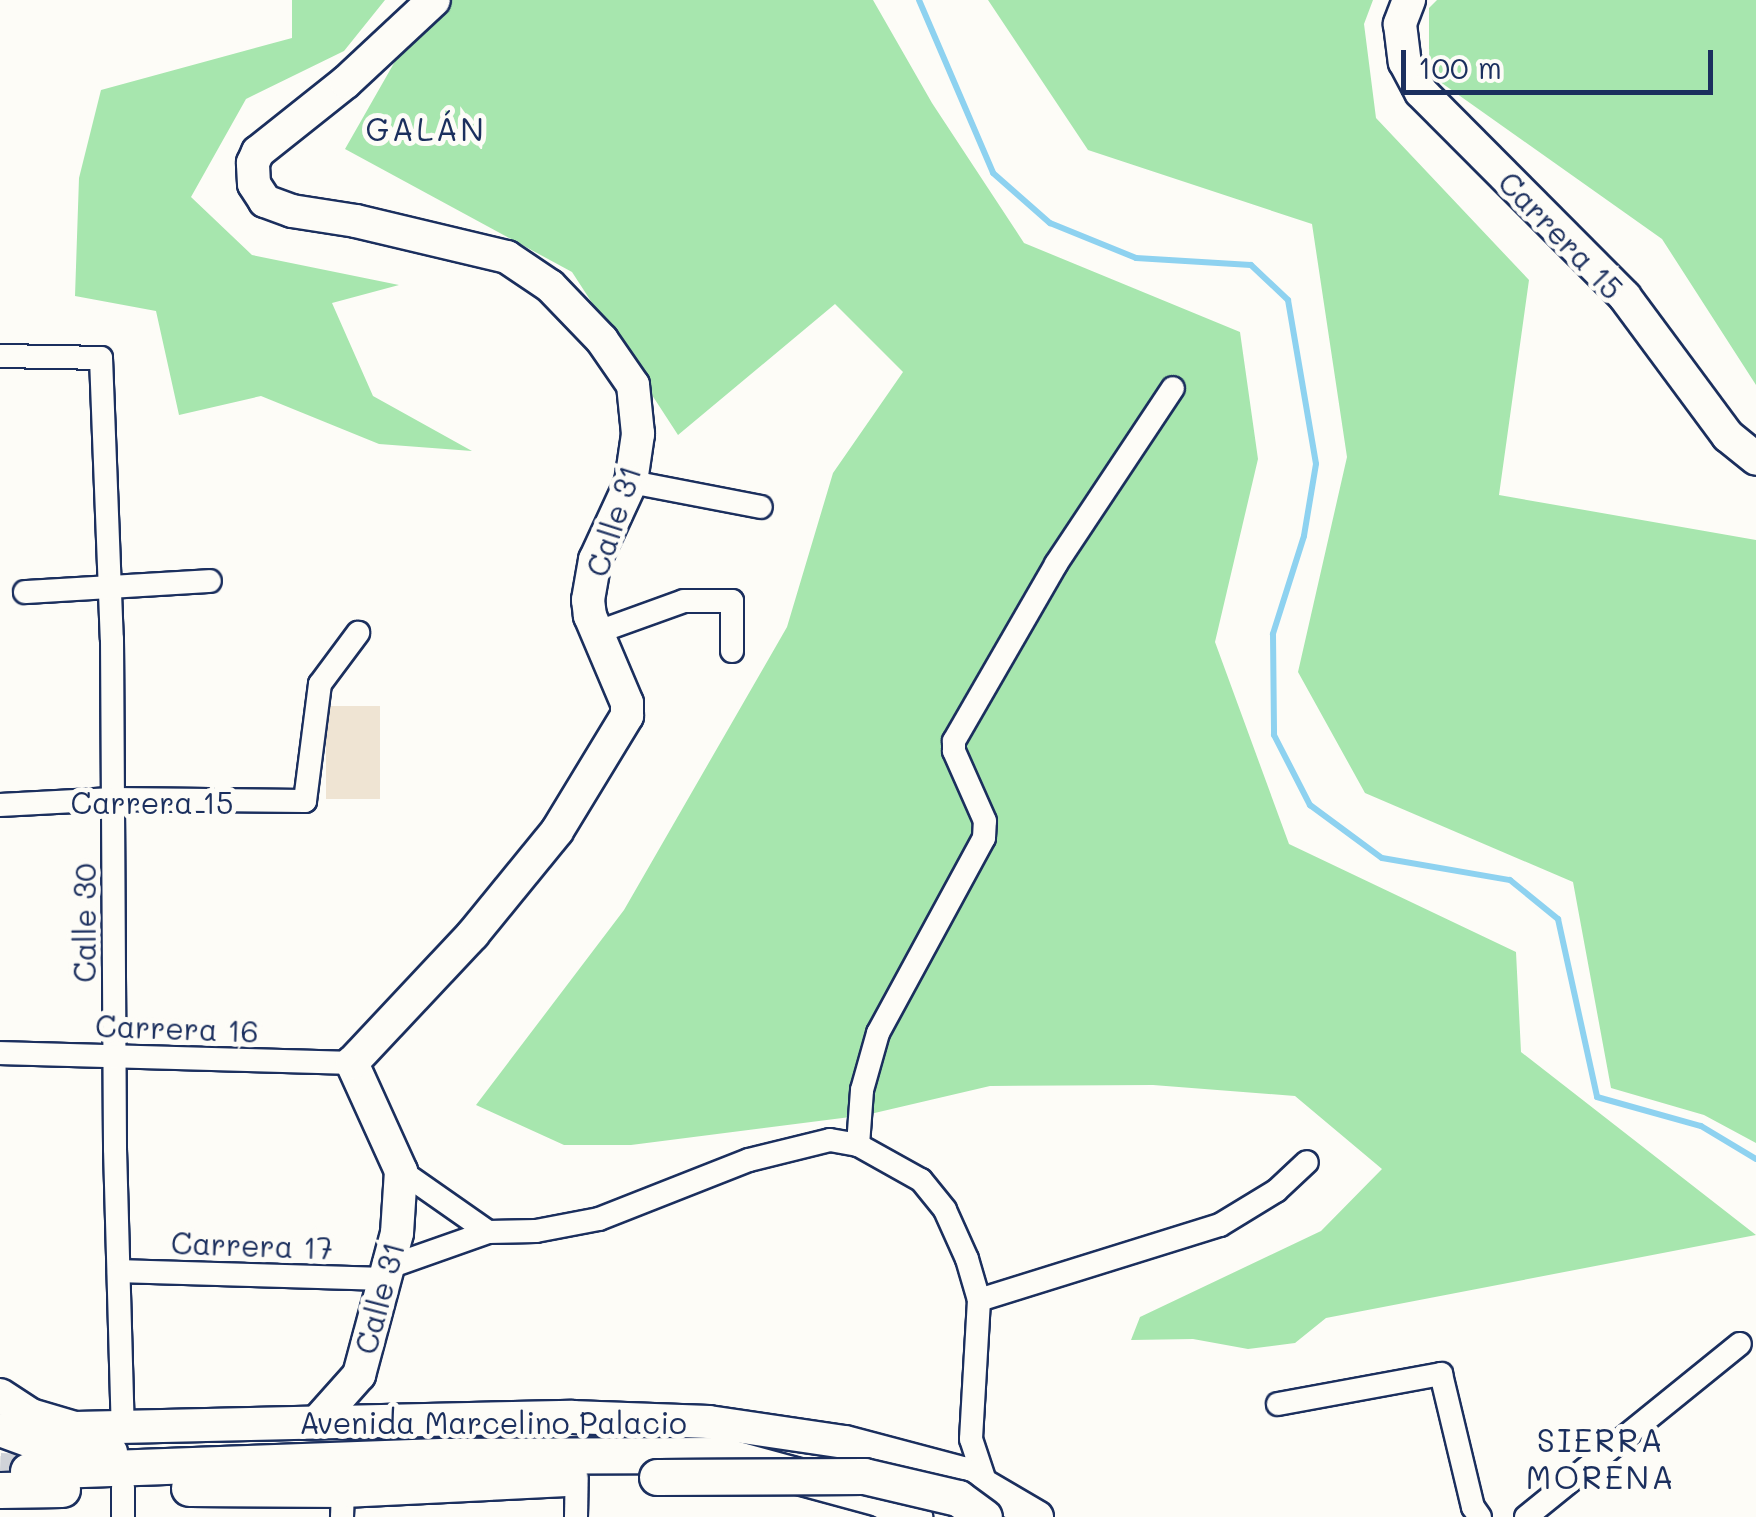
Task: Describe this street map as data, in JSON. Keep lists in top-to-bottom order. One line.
{"streets":{"main road":["Carrera 15","Calle 31","Avenida Marcelino Palacio"],"street":["Calle 30","Carrera 16","Carrera 17"]},"crossings":[["Carrera 15","Calle 30"],["Calle 31","Carrera 16"],["Calle 31","Carrera 17"],["Calle 31","Avenida Marcelino Palacio"],["Calle 30","Carrera 16"],["Calle 30","Carrera 17"],["Calle 30","Avenida Marcelino Palacio"]],"districts":["GALÁN","SIERRA MORENA"],"scale_bar":"100 m"}
